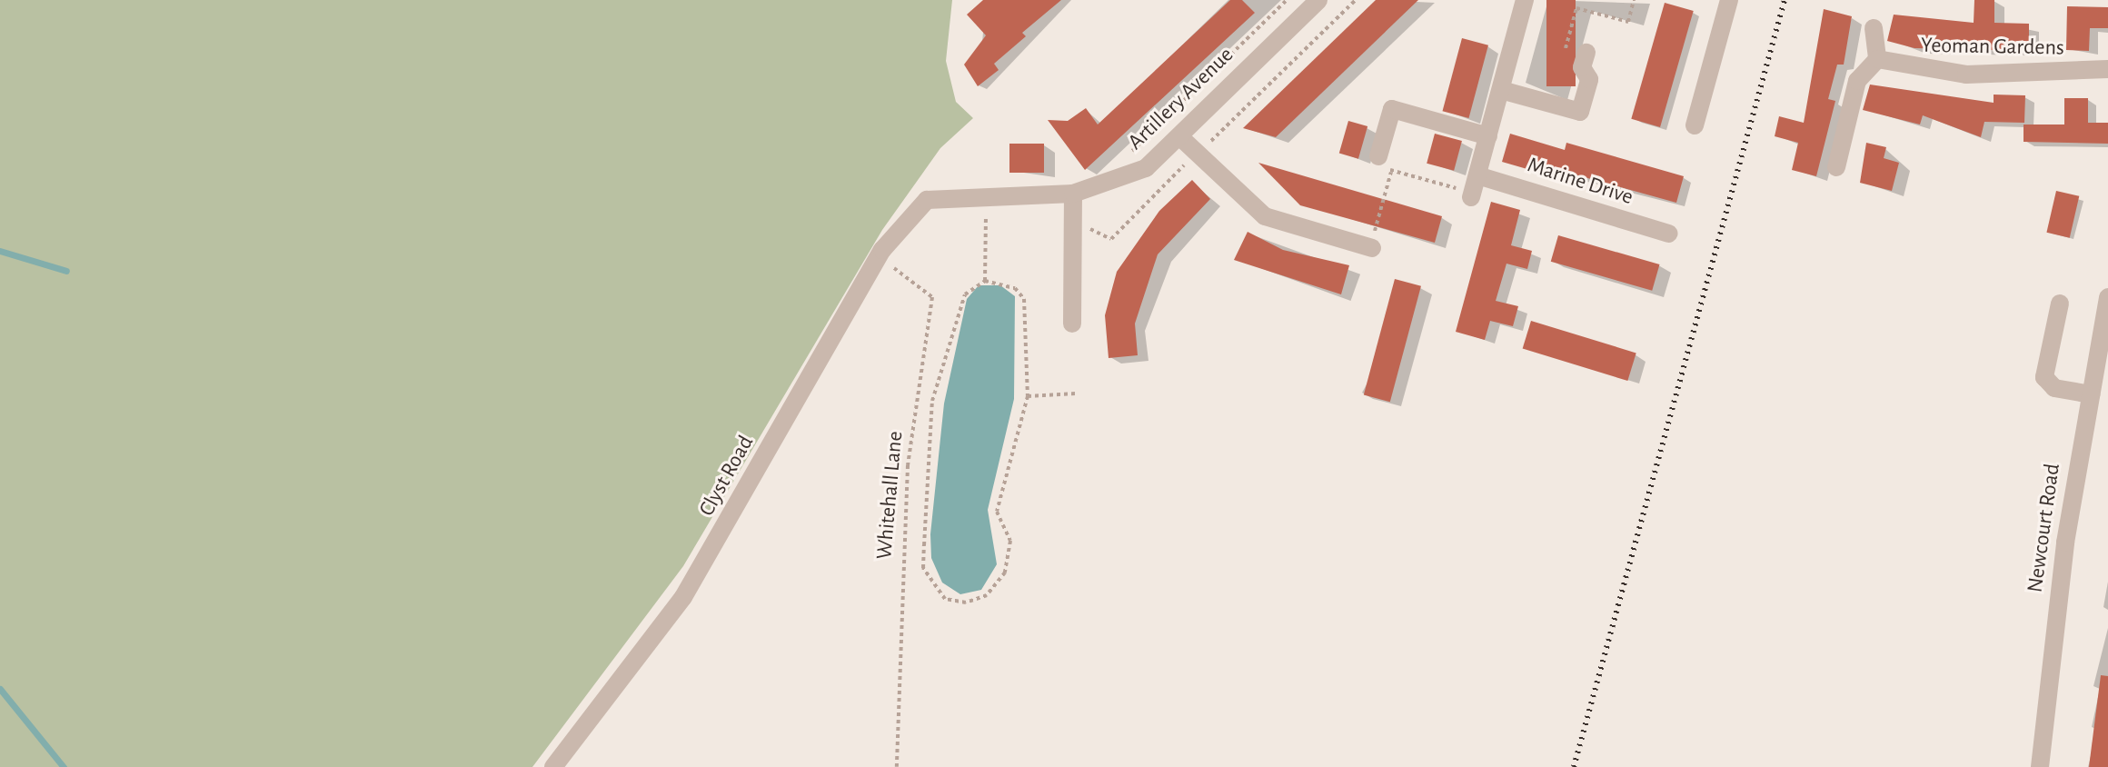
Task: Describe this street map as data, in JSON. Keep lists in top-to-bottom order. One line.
{"streets":{"street":["Yeoman Gardens","Artillery Avenue","Marine Drive","Clyst Road","Newcourt Road"],"path":["Whitehall Lane"]},"crossings":[["Artillery Avenue","Clyst Road"],["Clyst Road","Whitehall Lane"]]}
